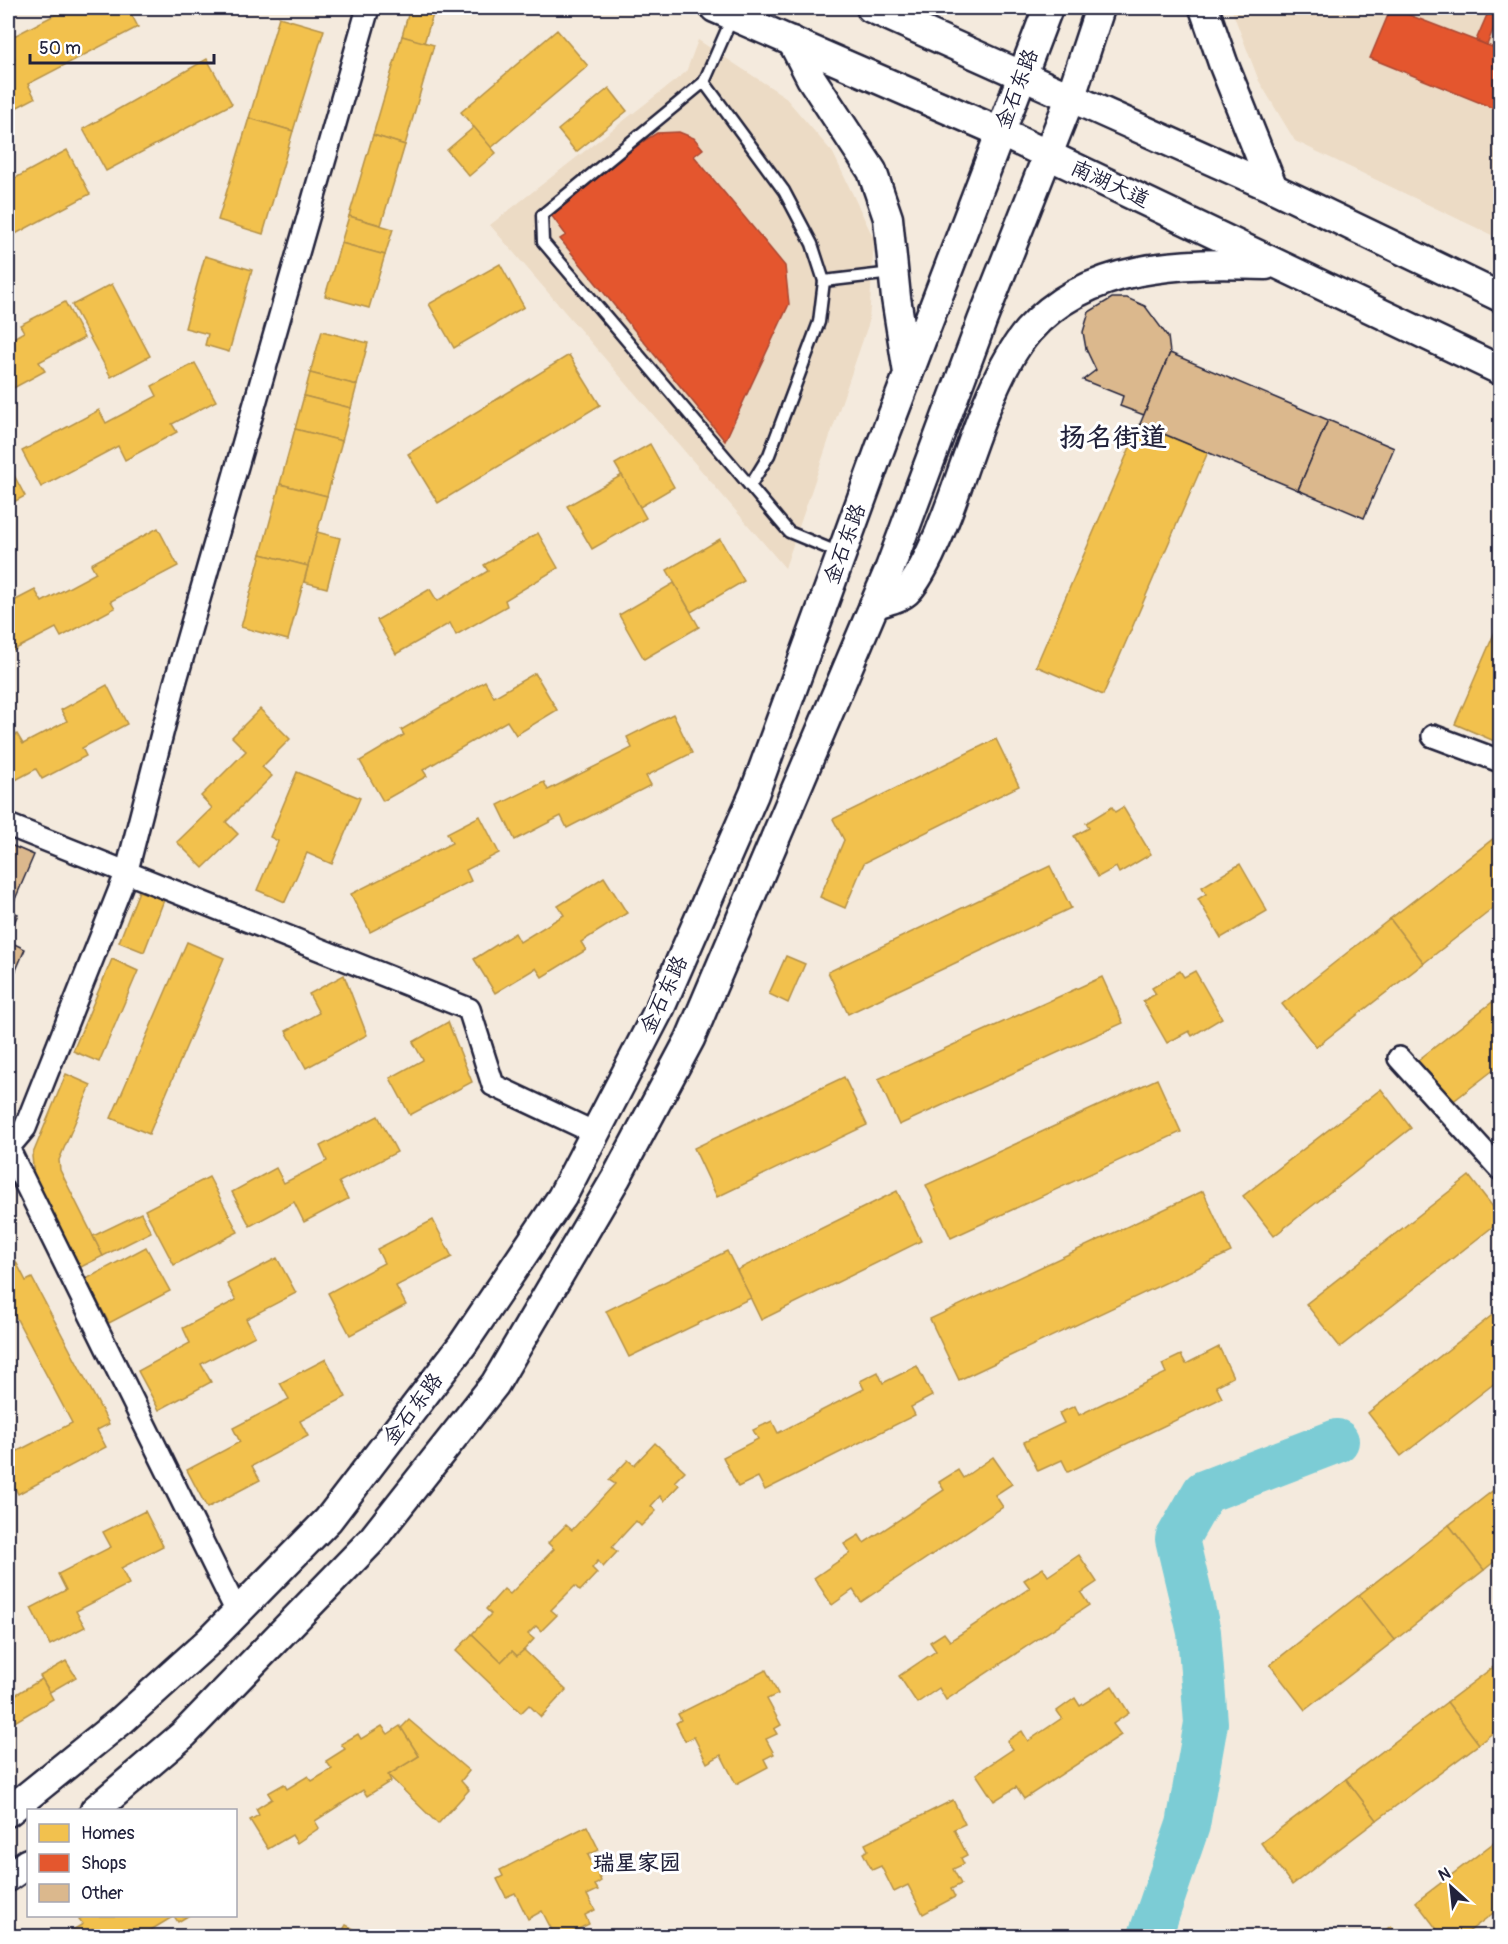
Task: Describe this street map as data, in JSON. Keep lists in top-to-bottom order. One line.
{"streets":{"main road":["金石东路","南湖大道"]},"crossings":[["金石东路","南湖大道"]],"districts":["扬名街道","瑞星家园"],"legend":["Homes","Shops","Other"],"scale_bar":"50 m","north":"top left"}
